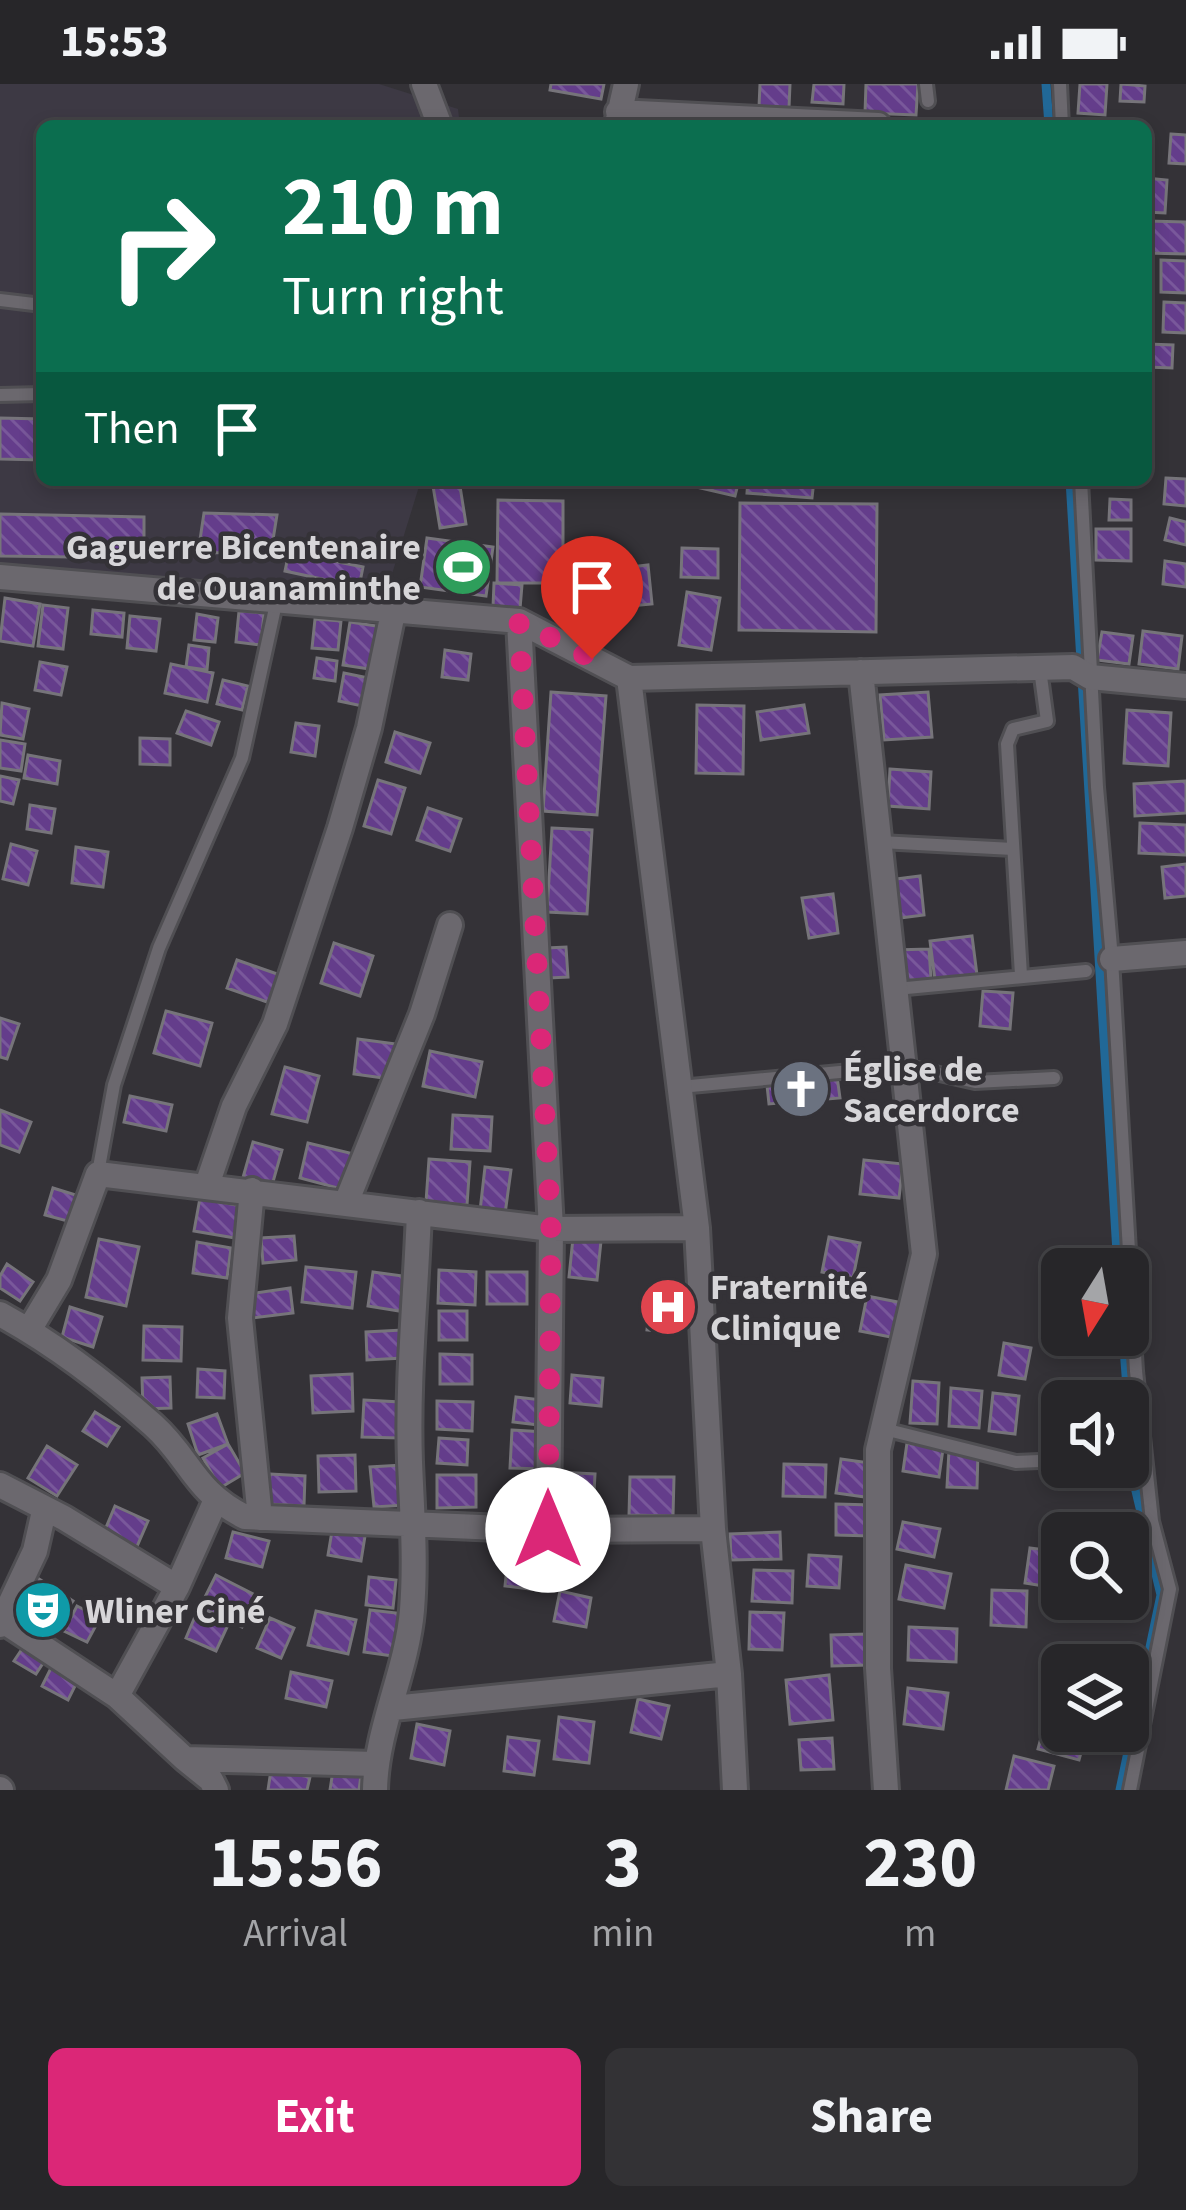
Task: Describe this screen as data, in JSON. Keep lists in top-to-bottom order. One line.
{"places":{"sports":["Gaguerre Bicentenaire de Ouanaminthe"],"church":["Église de Sacerdorce"],"hospital":["Fraternité Clinique"],"theatre":["Wliner Ciné"]},"north":"bottom","page":{"status":"15:53","turn":["210 m","Turn right"],"then":"Then","eta":["15:56","Arrival","3","min","230","m"],"buttons":["Exit","Share"]}}
